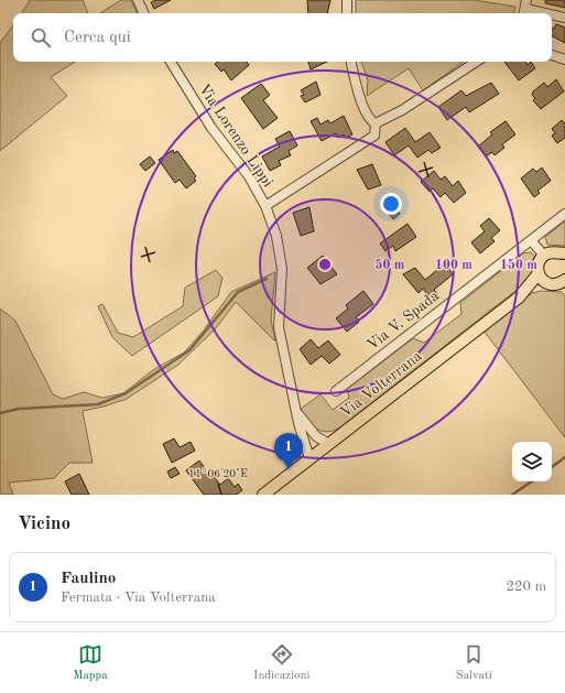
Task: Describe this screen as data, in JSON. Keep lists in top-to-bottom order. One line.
{"streets":{"main road":["Via Volterrana"],"street":["Via Lorenzo Lippi","Via V. Spada"]},"crossings":[["Via Lorenzo Lippi","Via Volterrana"]],"page":{"search":"Cerca qui","pins":"1","heading":"Vicino","list":[{"mark":"1","name":"Faulino","note":"Fermata · Via Volterrana","value":"220 m"}],"nav":["Mappa","Indicazioni","Salvati"]},"coordinates":["11°06'20\"E"],"rings":["50 m","100 m","150 m"]}
